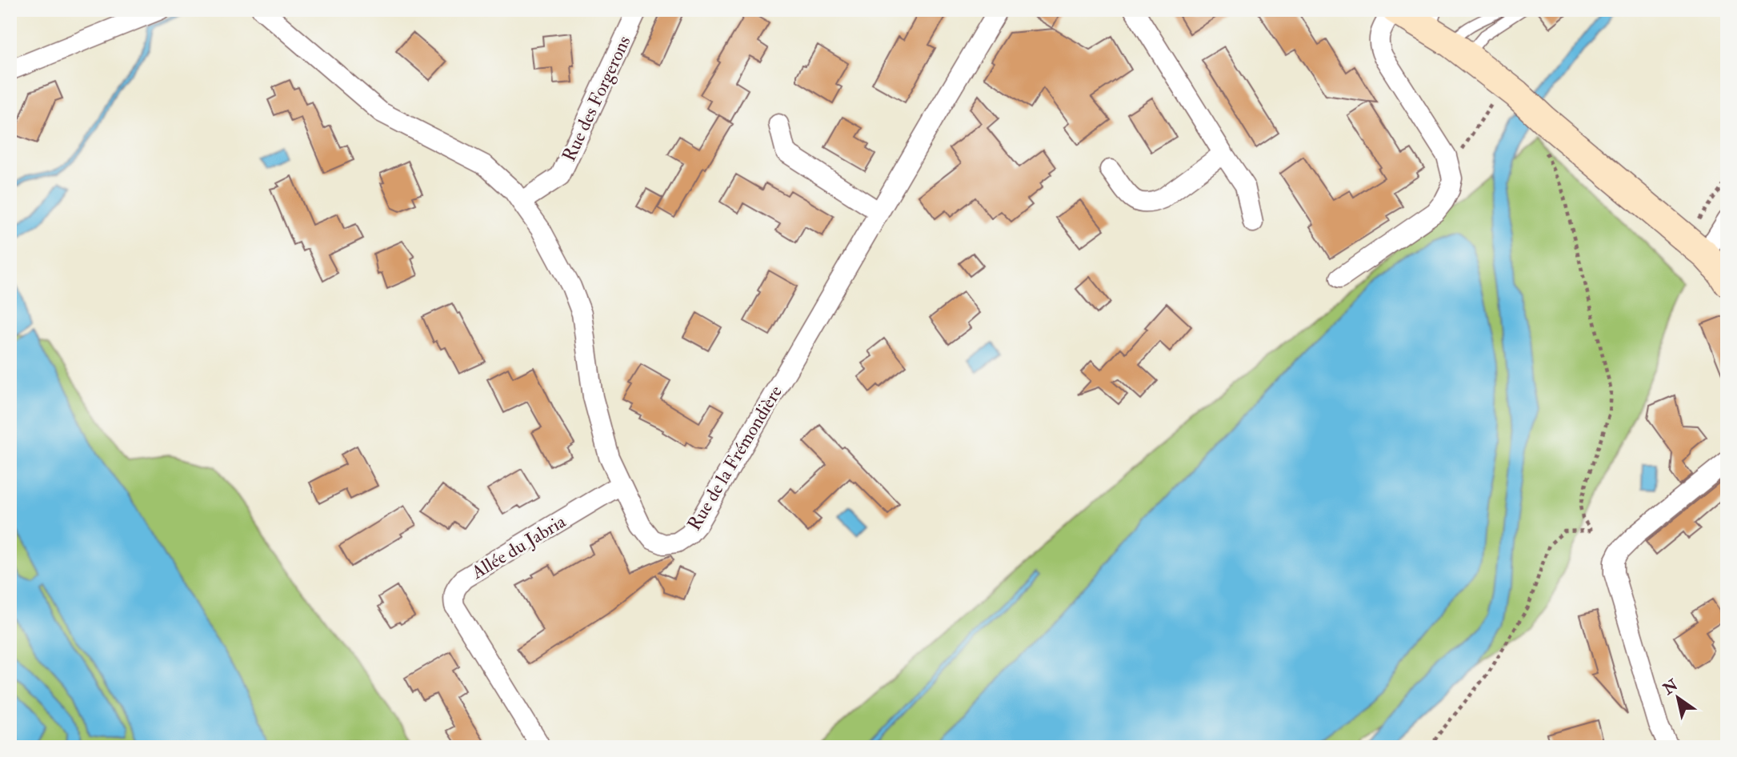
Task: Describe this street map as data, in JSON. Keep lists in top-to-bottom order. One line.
{"streets":{"street":["Rue des Forgerons","Rue de la Frémondière","Allée du Jabria"]},"crossings":[["Rue des Forgerons","Rue de la Frémondière"],["Rue de la Frémondière","Allée du Jabria"]],"north":"top left"}
